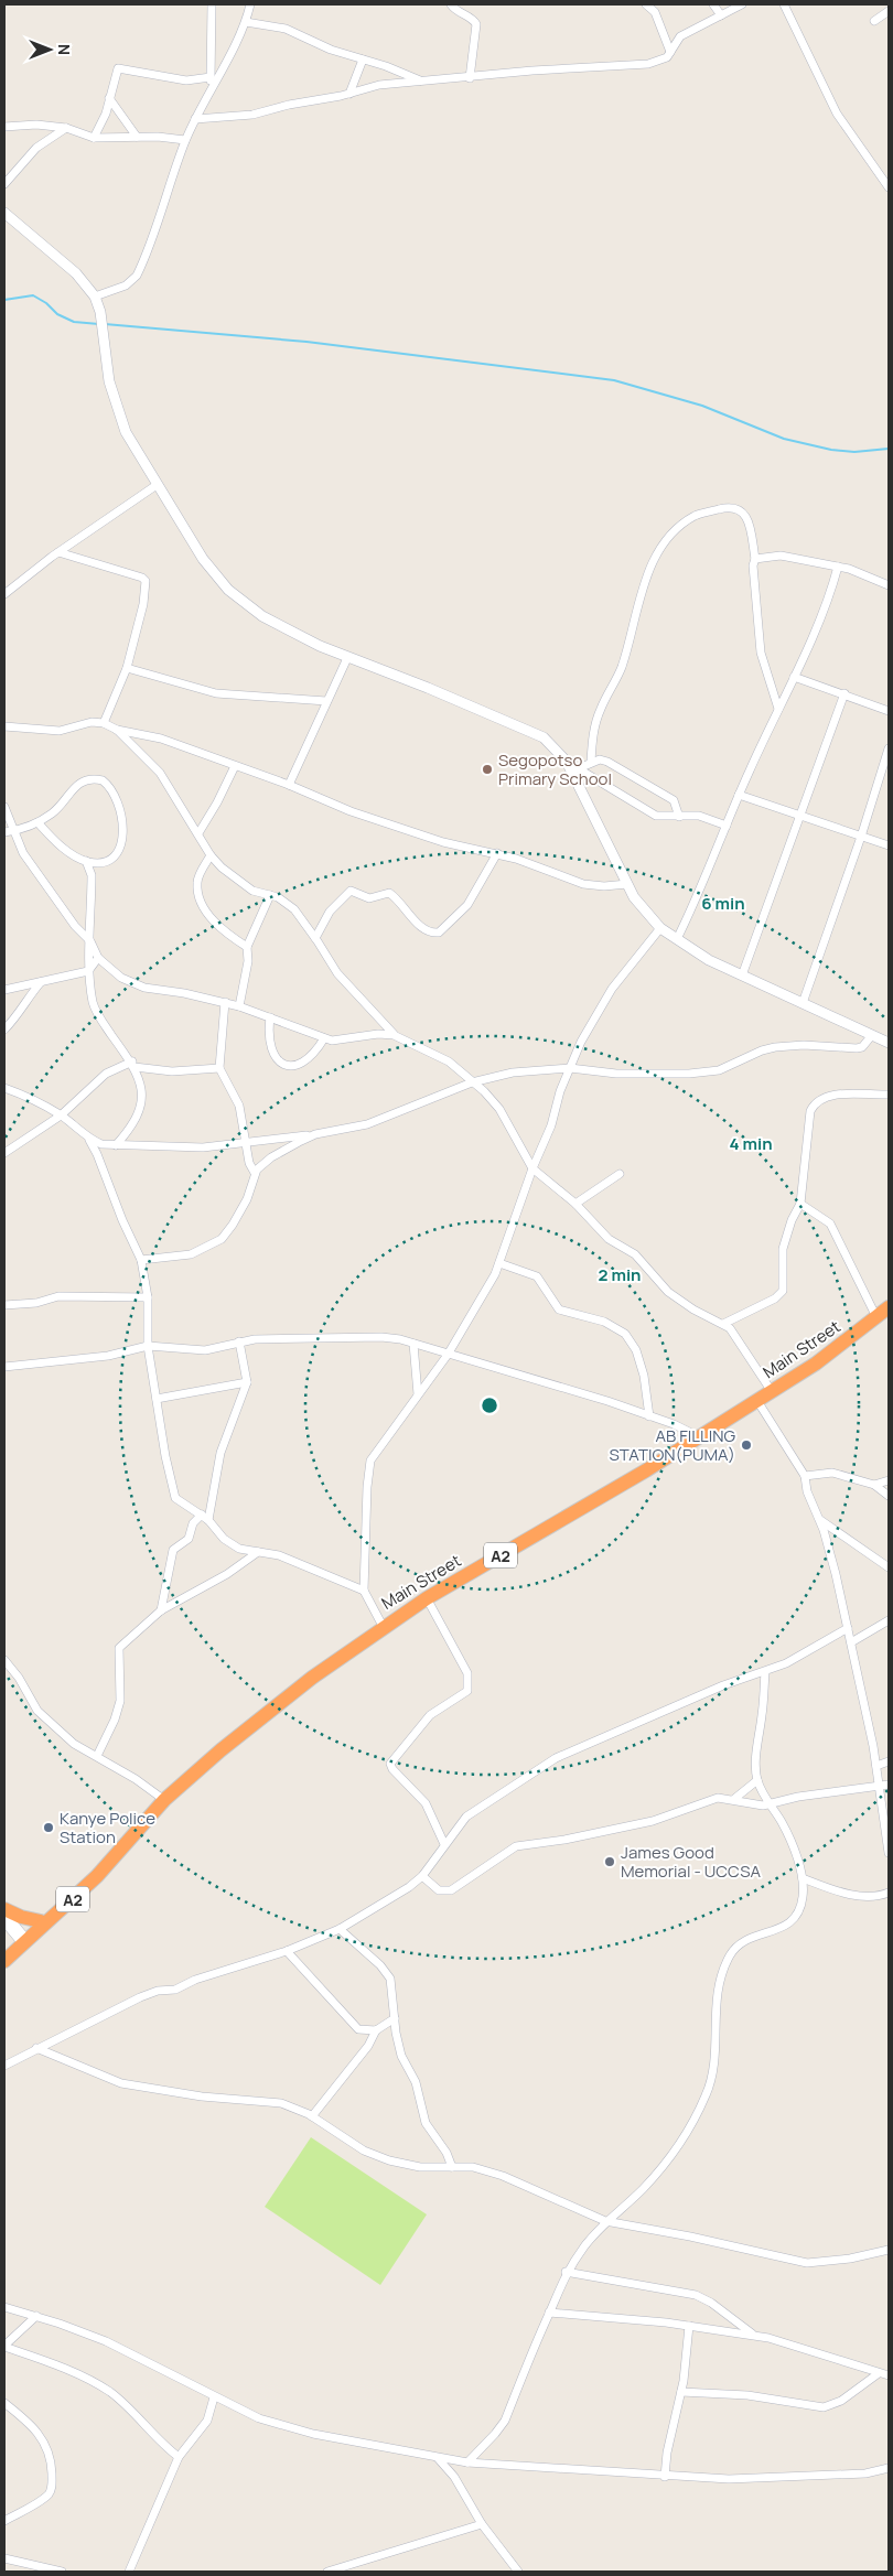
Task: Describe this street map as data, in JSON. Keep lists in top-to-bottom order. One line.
{"streets":{"highway":["Main Street","A2"]},"places":["Segopotso Primary School","AB FILLING STATION(PUMA)","Kanye Police Station","James Good Memorial - UCCSA"],"north":"right","rings":["6 min","4 min","2 min"]}
